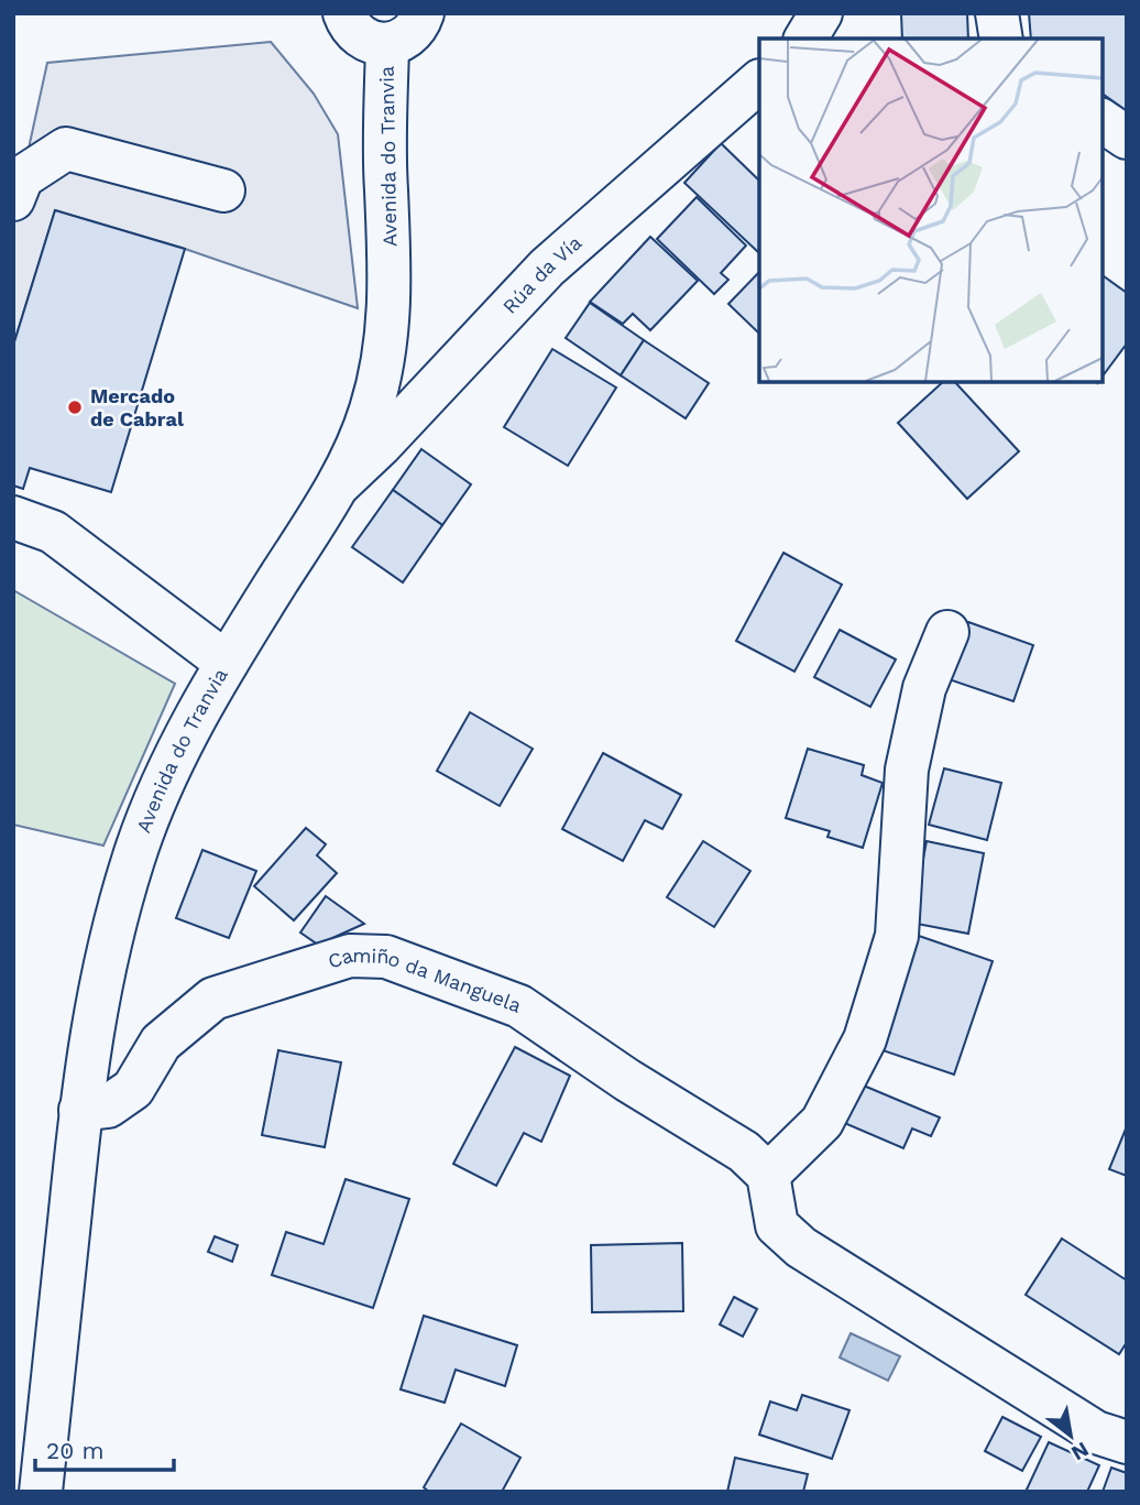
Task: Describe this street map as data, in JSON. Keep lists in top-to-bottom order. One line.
{"streets":{"street":["Avenida do Tranvia","Rúa da Vía","Camiño da Manguela"]},"crossings":[["Avenida do Tranvia","Rúa da Vía"],["Avenida do Tranvia","Camiño da Manguela"]],"places":["Mercado de Cabral"],"scale_bar":"20 m","north":"bottom right"}
